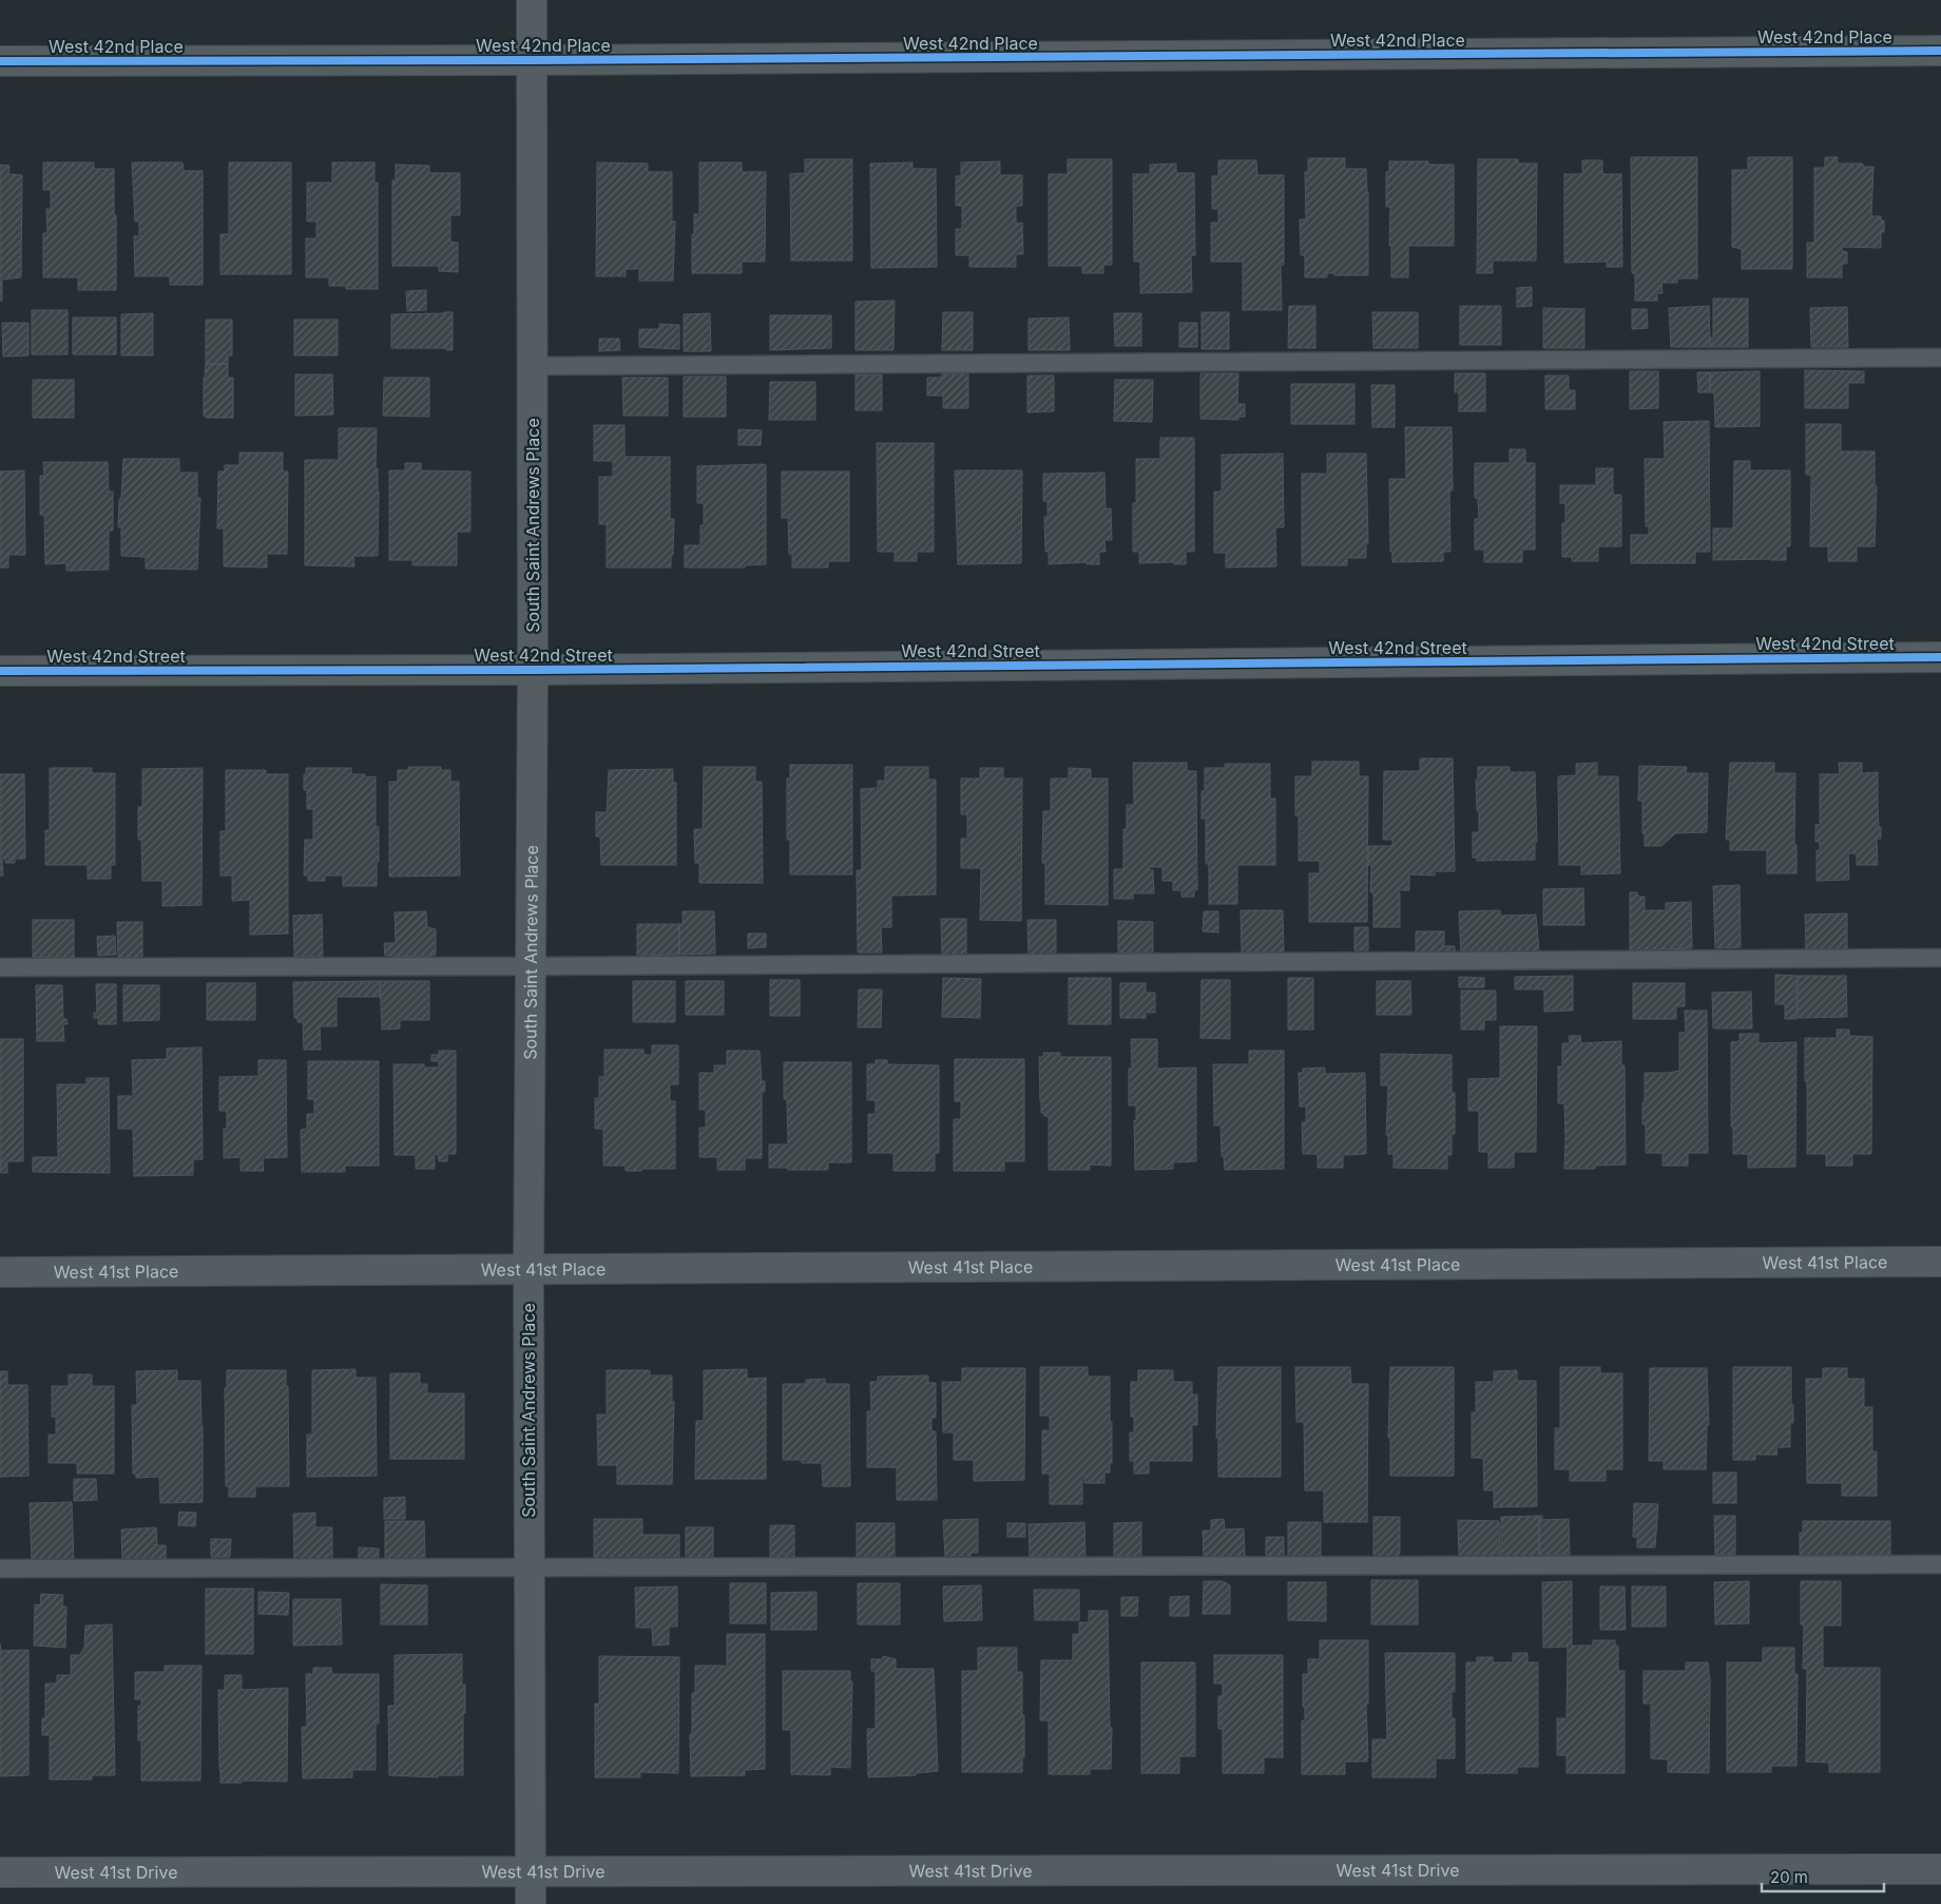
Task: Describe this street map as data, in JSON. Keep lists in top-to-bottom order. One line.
{"streets":{"street":["West 42nd Place","South Saint Andrews Place","West 42nd Street","West 41st Place","West 41st Drive"]},"crossings":[["West 42nd Place","South Saint Andrews Place"],["South Saint Andrews Place","West 42nd Street"],["South Saint Andrews Place","West 41st Place"],["South Saint Andrews Place","West 41st Drive"]],"scale_bar":"20 m"}
